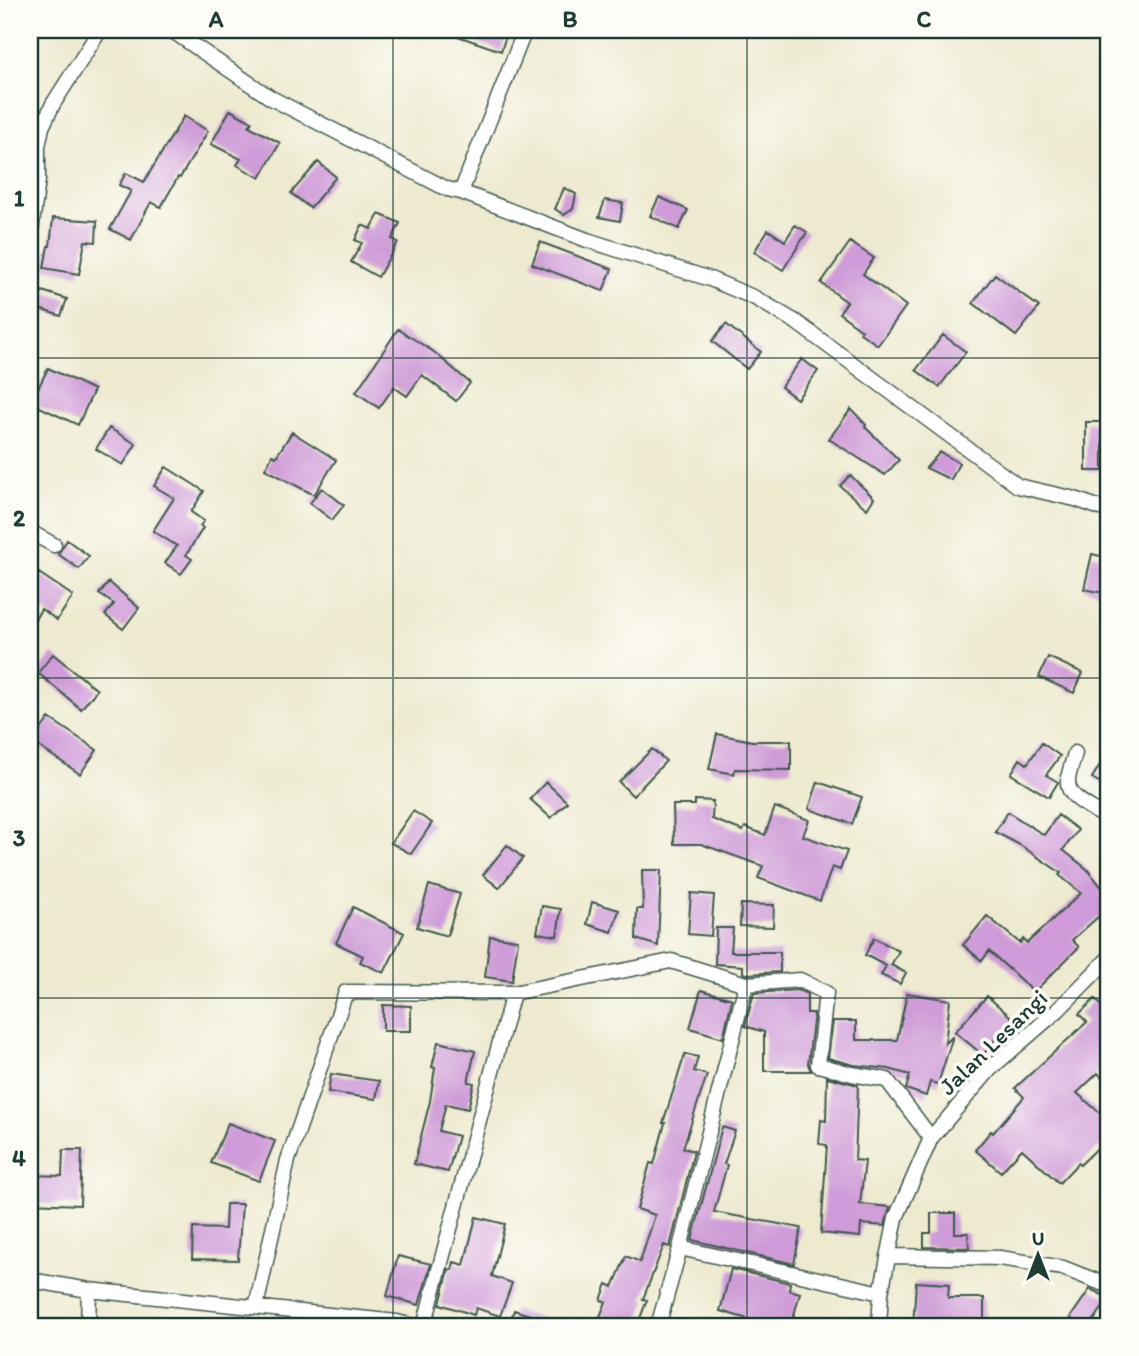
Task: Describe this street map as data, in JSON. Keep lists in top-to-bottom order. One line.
{"streets":{"street":["Jalan Lesangi"]},"north":"top","grid":{"columns":["A","B","C"],"rows":["1","2","3","4"]}}
